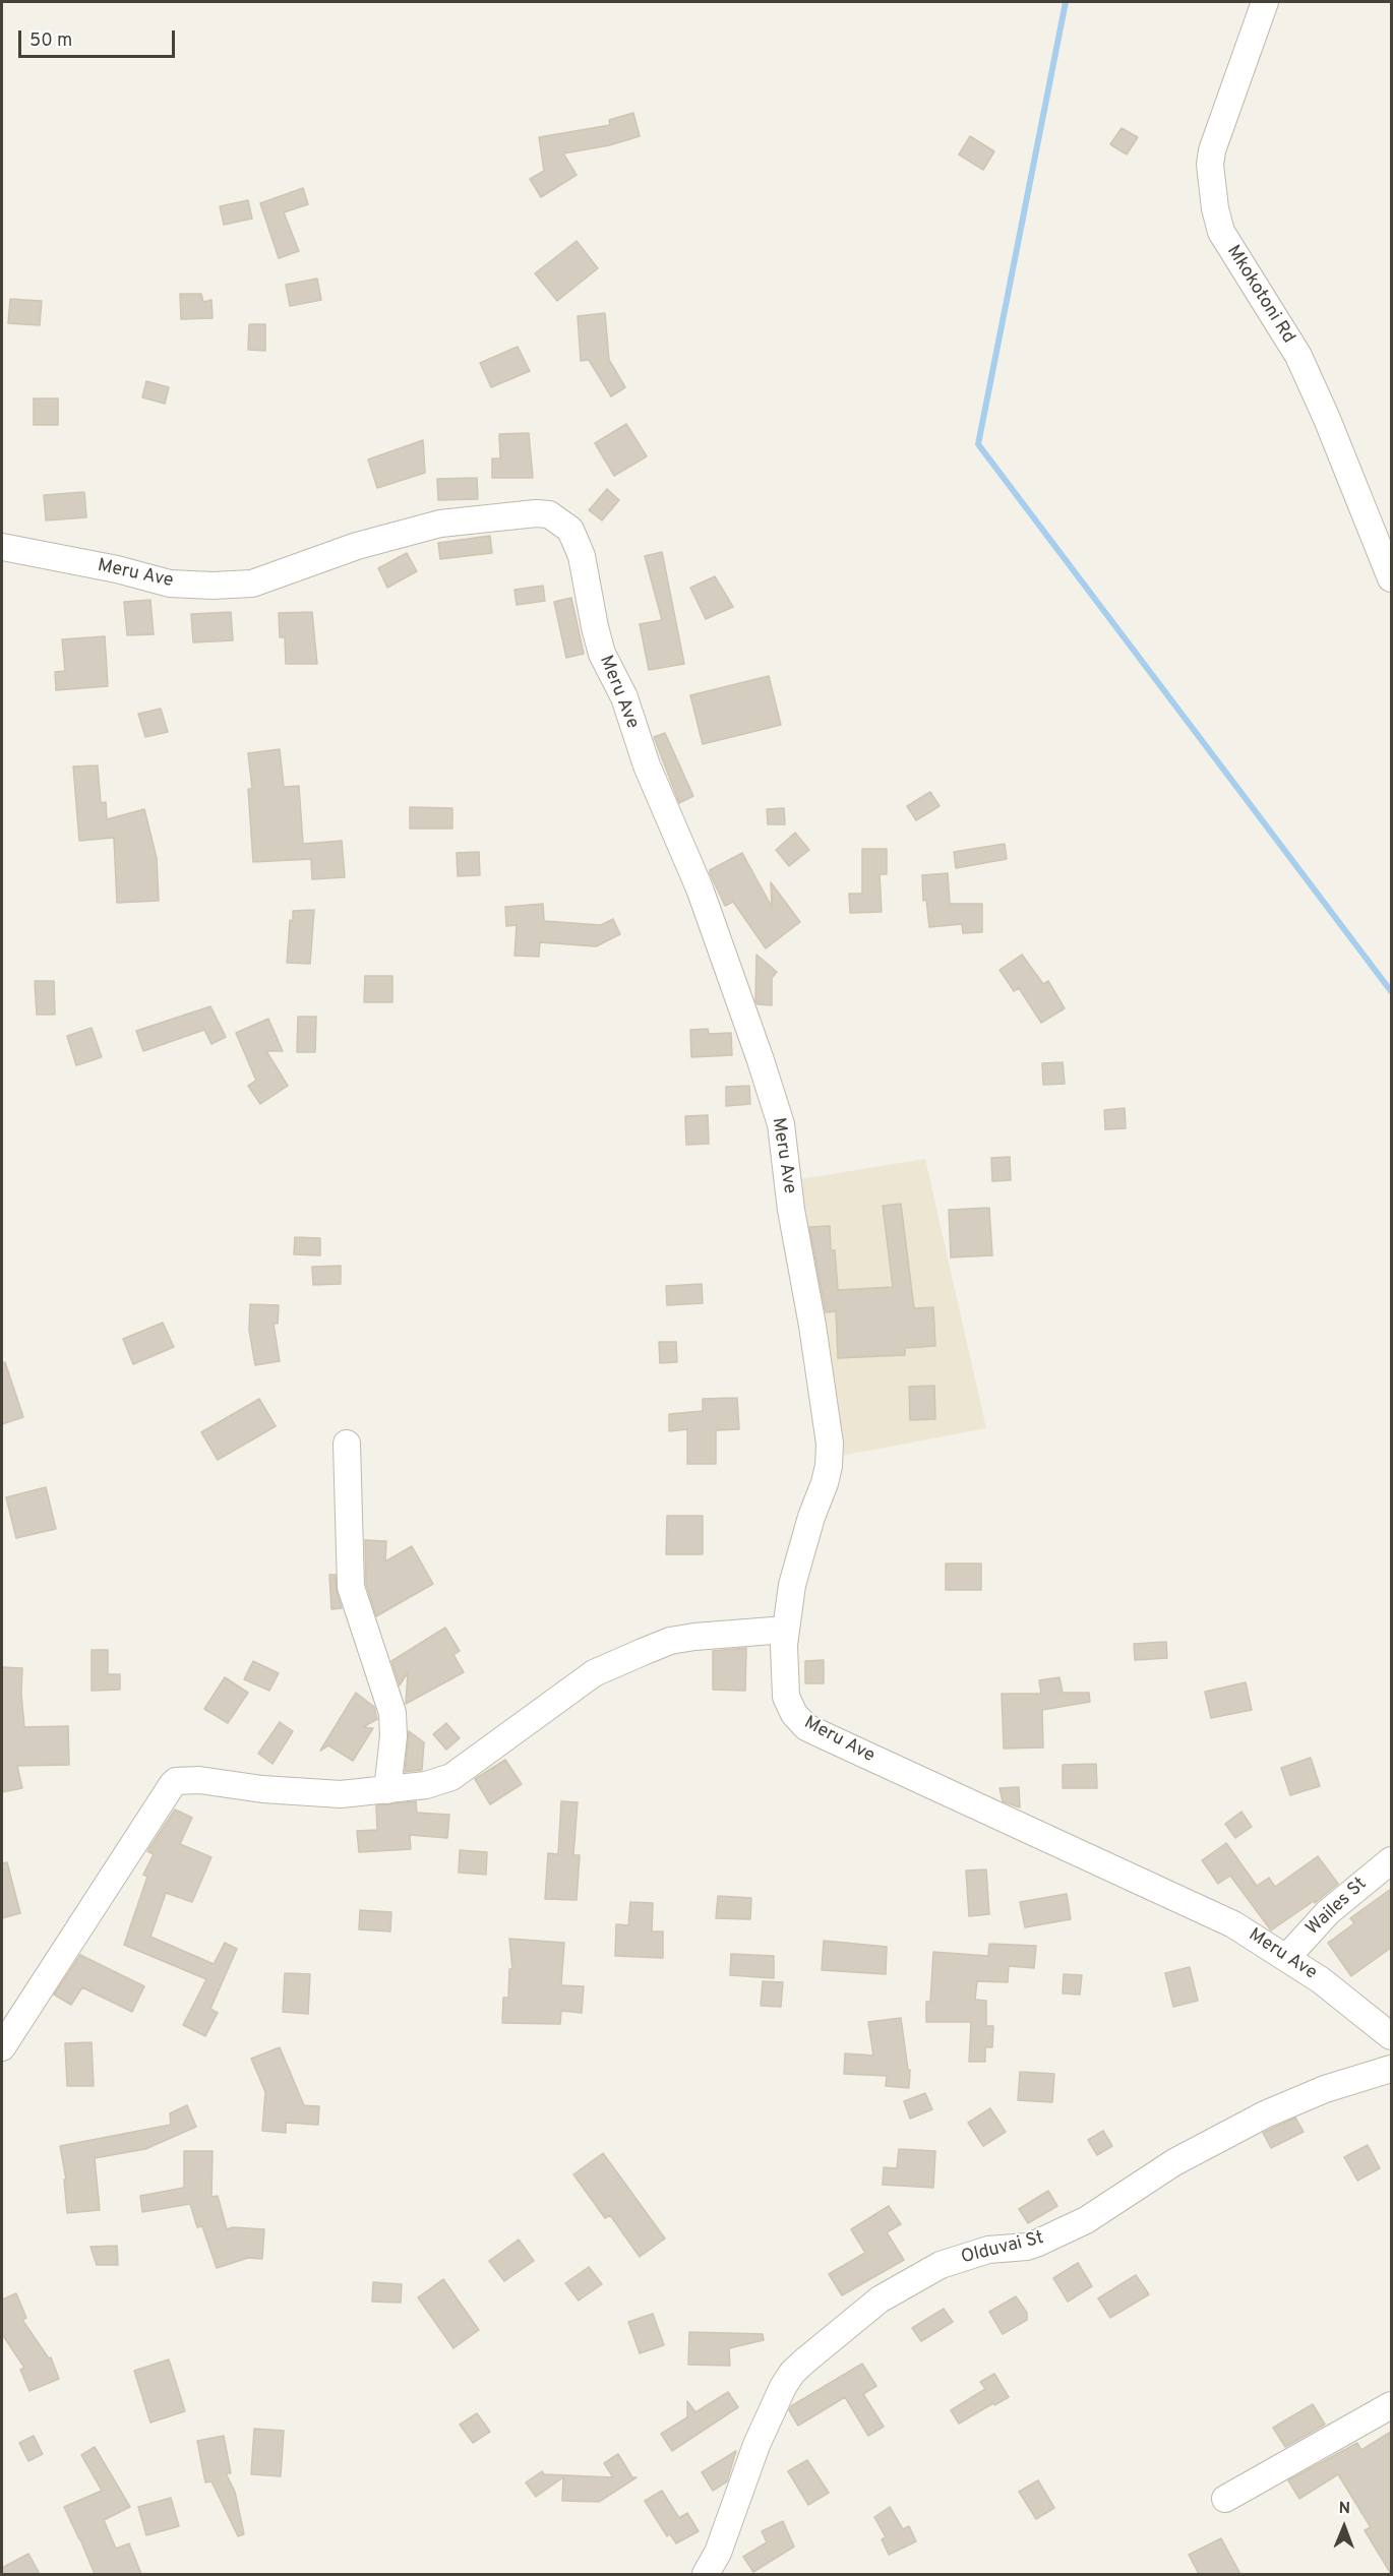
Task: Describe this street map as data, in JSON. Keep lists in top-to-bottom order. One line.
{"streets":{"street":["Mkokotoni Rd","Meru Ave","Wailes St","Olduvai St"]},"crossings":[["Meru Ave","Wailes St"]],"scale_bar":"50 m","north":"top"}
